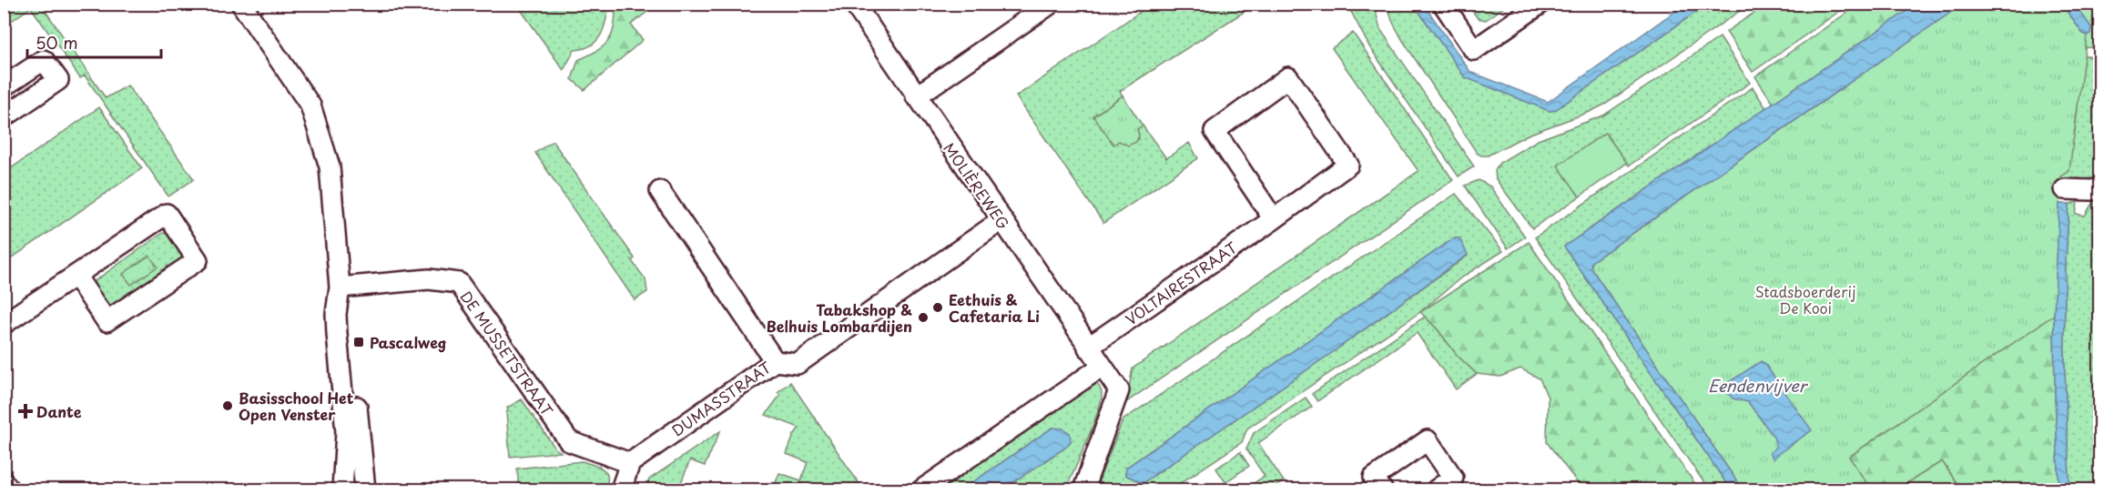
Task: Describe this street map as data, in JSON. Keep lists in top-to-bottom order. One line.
{"streets":{"street":["MOLIÈREWEG","VOLTAIRESTRAAT","DE MUSSETSTRAAT","DUMASSTRAAT"]},"crossings":[["MOLIÈREWEG","VOLTAIRESTRAAT"],["MOLIÈREWEG","DUMASSTRAAT"],["DE MUSSETSTRAAT","DUMASSTRAAT"]],"water":["Eendenvijver"],"parks":["Stadsboerderij De Kooi"],"places":{"other":["Eethuis & Cafetaria Li","Tabakshop & Belhuis Lombardijen","Basisschool Het Open Venster"],"transit":["Pascalweg"],"health":["Dante"]},"scale_bar":"50 m"}
